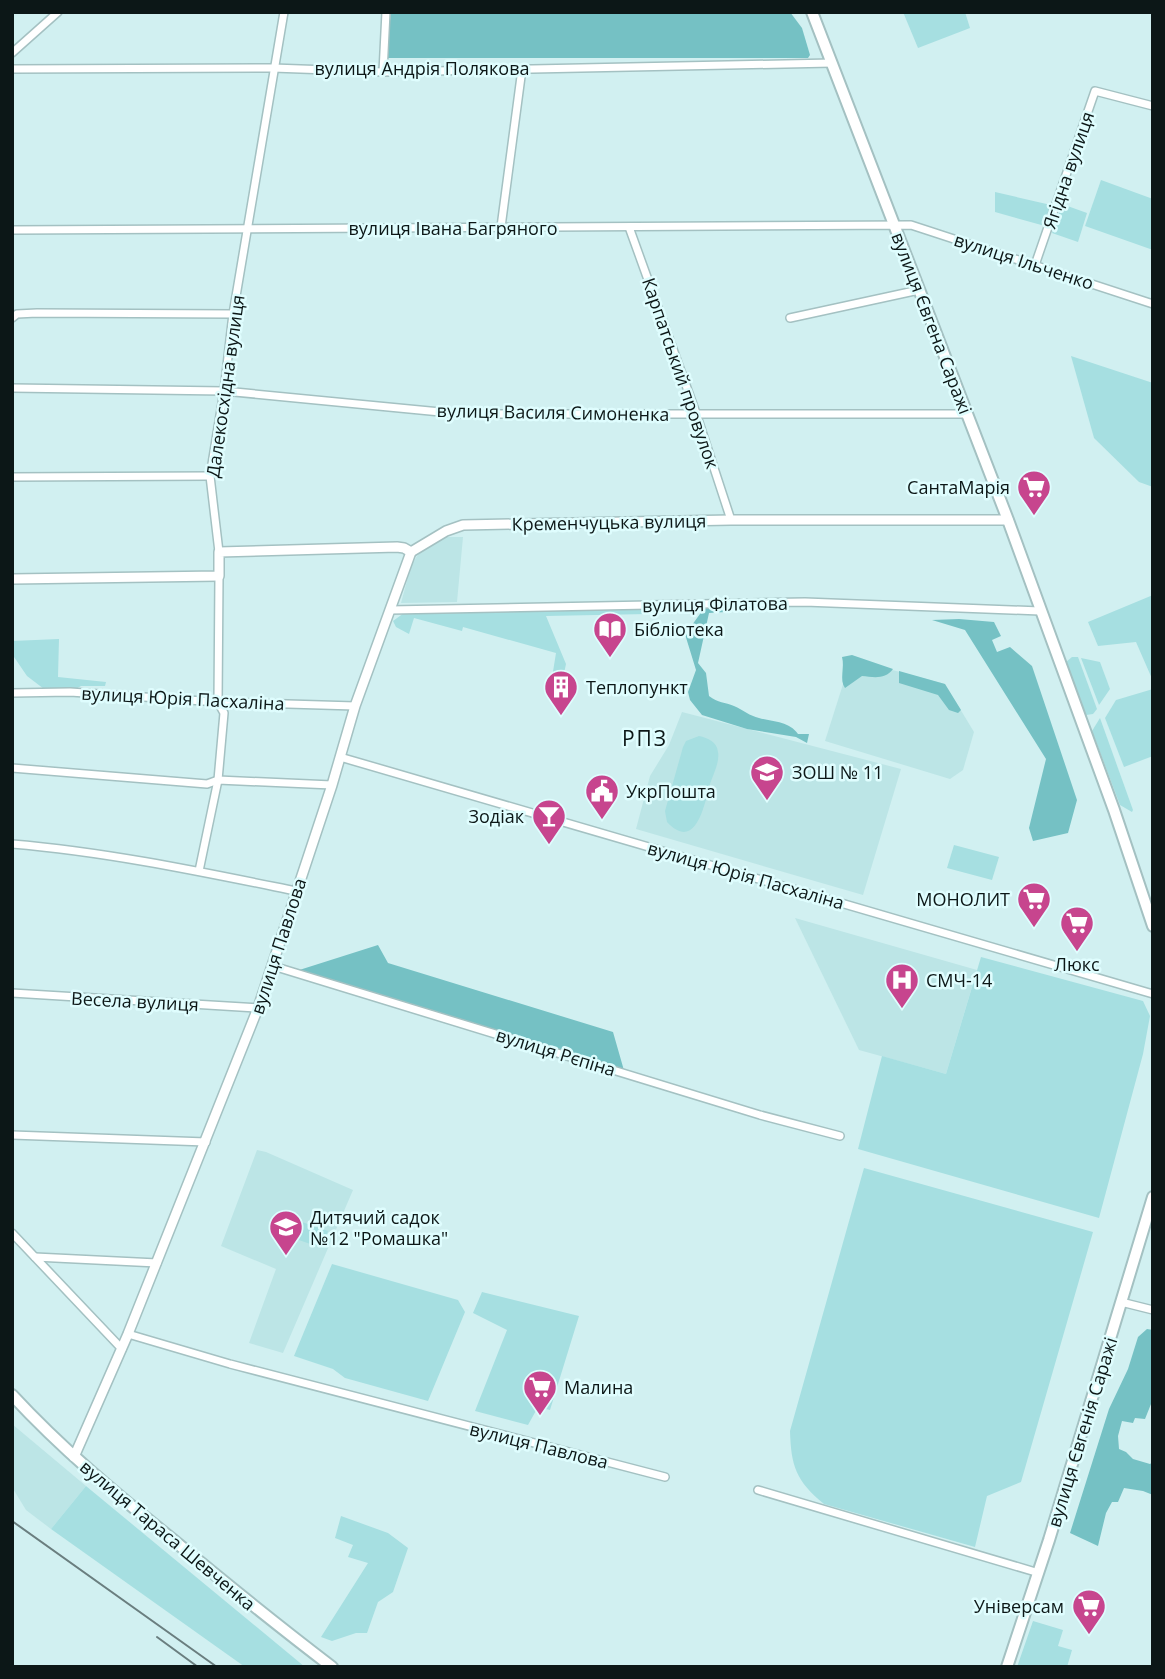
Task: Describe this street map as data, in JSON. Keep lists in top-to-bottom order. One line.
{"streets":{"main road":["вулиця Євгена Саражі","вулиця Євгенія Саражі","вулиця Тараса Шевченка"],"street":["вулиця Андрія Полякова","Ягідна вулиця","вулиця Івана Багряного","вулиця Ільченко","Карпатський провулок","Далекосхідна вулиця","вулиця Василя Симоненка","Кременчуцька вулиця","вулиця Філатова","вулиця Юрія Пасхаліна","вулиця Павлова","Весела вулиця","вулиця Рєпіна"]},"crossings":[["вулиця Андрія Полякова","вулиця Євгена Саражі"],["вулиця Андрія Полякова","Далекосхідна вулиця"],["Ягідна вулиця","вулиця Ільченко"],["вулиця Івана Багряного","вулиця Ільченко"],["вулиця Івана Багряного","вулиця Євгена Саражі"],["вулиця Івана Багряного","Карпатський провулок"],["вулиця Івана Багряного","Далекосхідна вулиця"],["вулиця Ільченко","вулиця Євгена Саражі"],["вулиця Євгена Саражі","вулиця Василя Симоненка"],["вулиця Євгена Саражі","Кременчуцька вулиця"],["вулиця Євгена Саражі","вулиця Філатова"],["Карпатський провулок","вулиця Василя Симоненка"],["Карпатський провулок","Кременчуцька вулиця"],["Далекосхідна вулиця","вулиця Василя Симоненка"],["Далекосхідна вулиця","вулиця Юрія Пасхаліна"],["Кременчуцька вулиця","вулиця Павлова"],["вулиця Філатова","вулиця Павлова"],["вулиця Юрія Пасхаліна","вулиця Павлова"],["вулиця Павлова","Весела вулиця"],["вулиця Павлова","вулиця Рєпіна"],["вулиця Павлова","вулиця Тараса Шевченка"]],"districts":["РПЗ"],"places":{"supermarket":["СантаМарія","МОНОЛИТ","Люкс","Малина","Універсам"],"library":["Бібліотека"],"building":["Теплопункт"],"school or university":["ЗОШ № 11","Дитячий садок №12 \"Ромашка\""],"public building":["УкрПошта"],"bar":["Зодіак"],"hospital":["СМЧ-14"]}}
